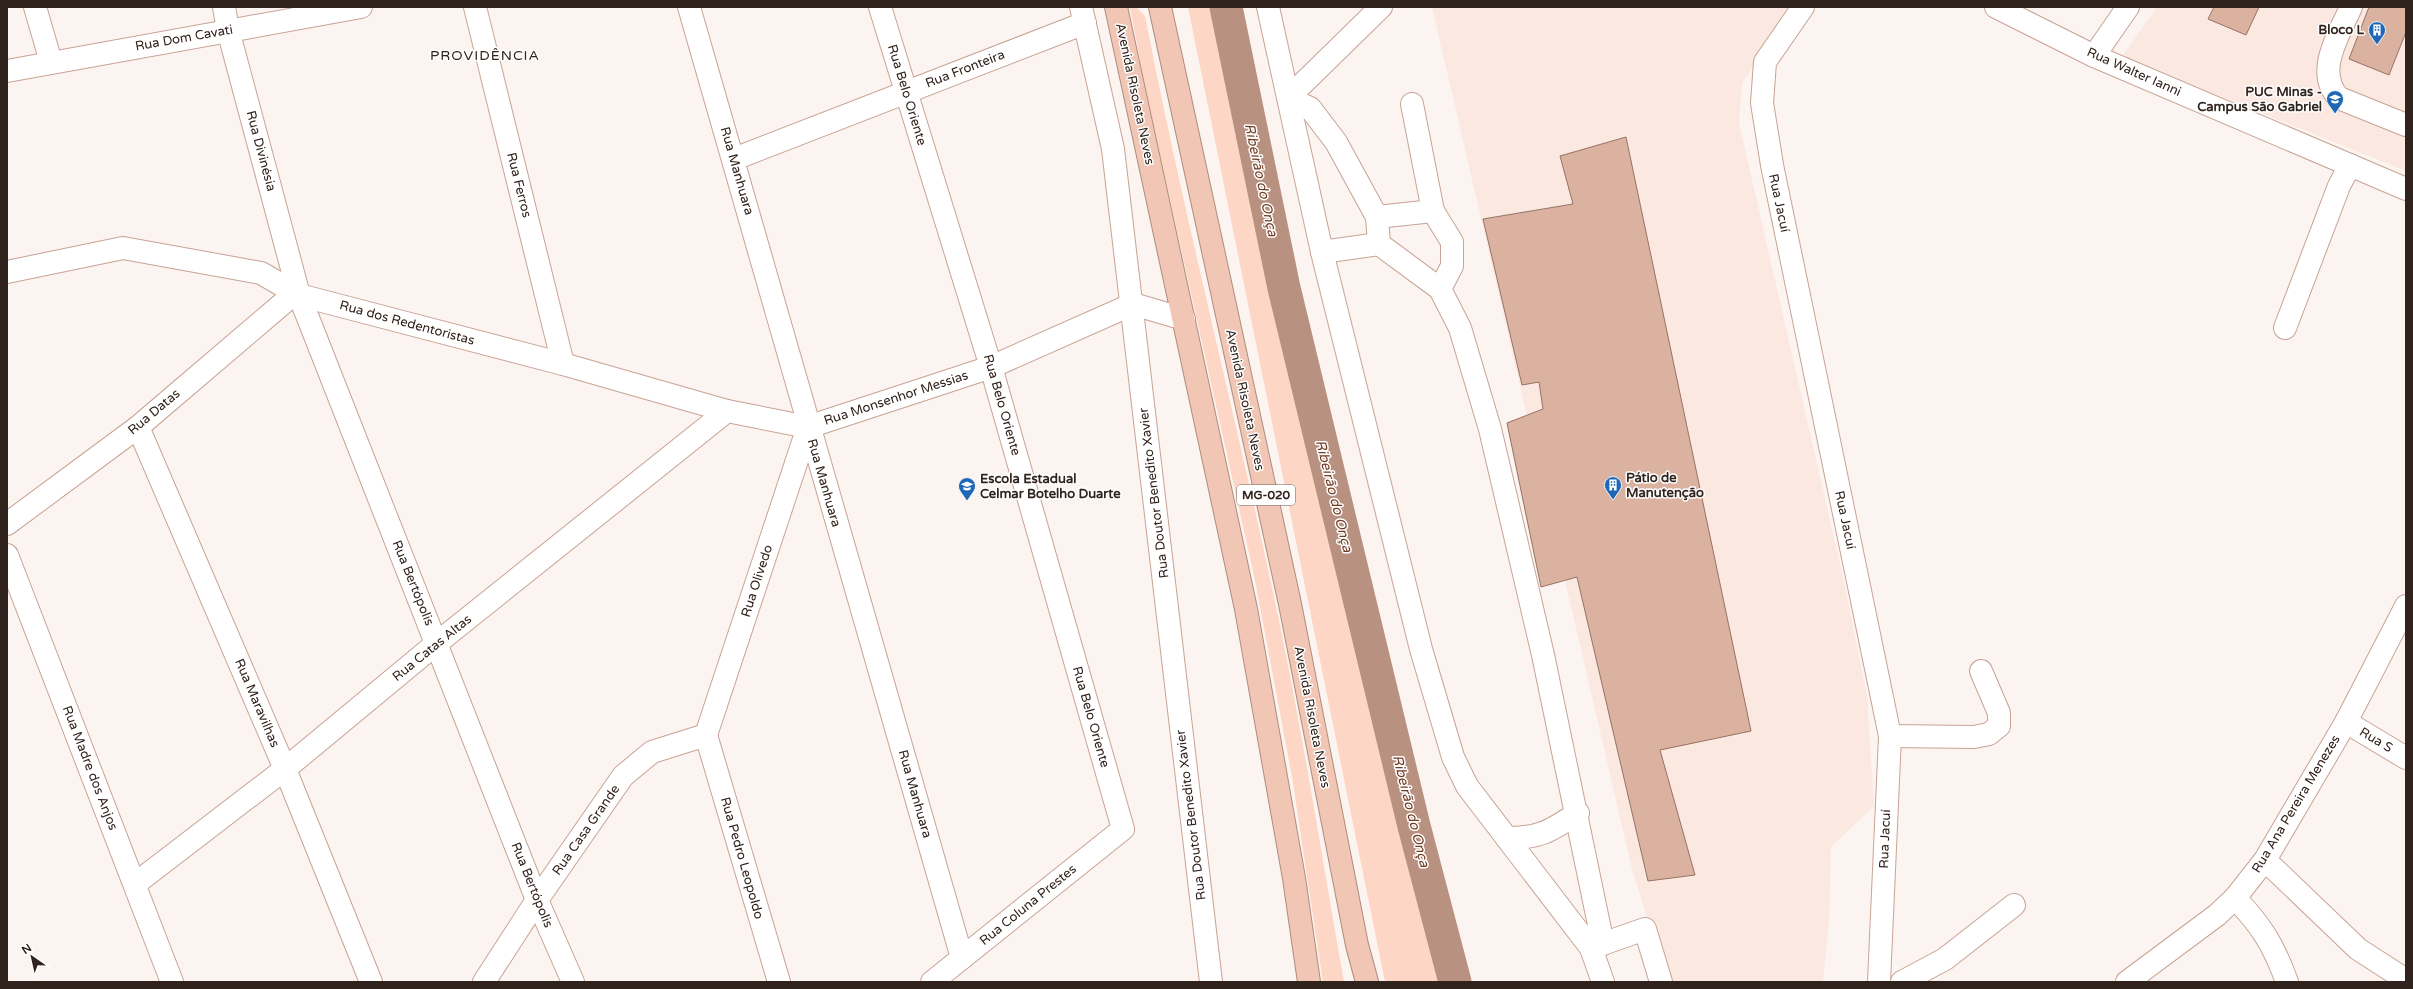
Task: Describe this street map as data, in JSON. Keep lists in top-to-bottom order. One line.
{"streets":{"highway":["Avenida Risoleta Neves","MG-020"],"street":["Rua Dom Cavati","Rua Fronteira","Rua Walter Ianni","Rua Belo Oriente","Rua Divinésia","Rua Manhuara","Rua Ferros","Rua Jacuí","Rua dos Redentoristas","Rua Monsenhor Messias","Rua Datas","Rua Doutor Benedito Xavier","Rua Olivedo","Rua Bertópolis","Rua Catas Altas","Rua Maravilhas","Rua S","Rua Madre dos Anjos","Rua Ana Pereira Menezes","Rua Casa Grande","Rua Pedro Leopoldo","Rua Coluna Prestes"]},"crossings":[["Rua Dom Cavati","Rua Divinésia"],["Rua Fronteira","Rua Belo Oriente"],["Rua Fronteira","Rua Manhuara"],["Rua Fronteira","Rua Doutor Benedito Xavier"],["Rua Belo Oriente","Rua Monsenhor Messias"],["Rua Belo Oriente","Rua Coluna Prestes"],["Rua Divinésia","Rua dos Redentoristas"],["Rua Divinésia","Rua Datas"],["Rua Divinésia","Rua Bertópolis"],["Rua Manhuara","Rua dos Redentoristas"],["Rua Manhuara","Rua Monsenhor Messias"],["Rua Manhuara","Rua Olivedo"],["Rua Manhuara","Rua Coluna Prestes"],["Rua Ferros","Rua dos Redentoristas"],["Rua dos Redentoristas","Rua Monsenhor Messias"],["Rua dos Redentoristas","Rua Datas"],["Rua dos Redentoristas","Rua Olivedo"],["Rua dos Redentoristas","Rua Bertópolis"],["Rua dos Redentoristas","Rua Catas Altas"],["Rua Monsenhor Messias","Rua Doutor Benedito Xavier"],["Rua Monsenhor Messias","Rua Olivedo"],["Rua Datas","Rua Bertópolis"],["Rua Datas","Rua Maravilhas"],["Rua Olivedo","Rua Casa Grande"],["Rua Olivedo","Rua Pedro Leopoldo"],["Rua Bertópolis","Rua Catas Altas"],["Rua Bertópolis","Rua Casa Grande"],["Rua Catas Altas","Rua Maravilhas"],["Rua Catas Altas","Rua Madre dos Anjos"],["Rua S","Rua Ana Pereira Menezes"],["Rua Casa Grande","Rua Pedro Leopoldo"]],"districts":["PROVIDÊNCIA"],"water":["Ribeirão do Onça"],"places":{"building":["Bloco L","Pátio de Manutenção"],"school or university":["PUC Minas - Campus São Gabriel","Escola Estadual Celmar Botelho Duarte"]},"north":"top left"}
